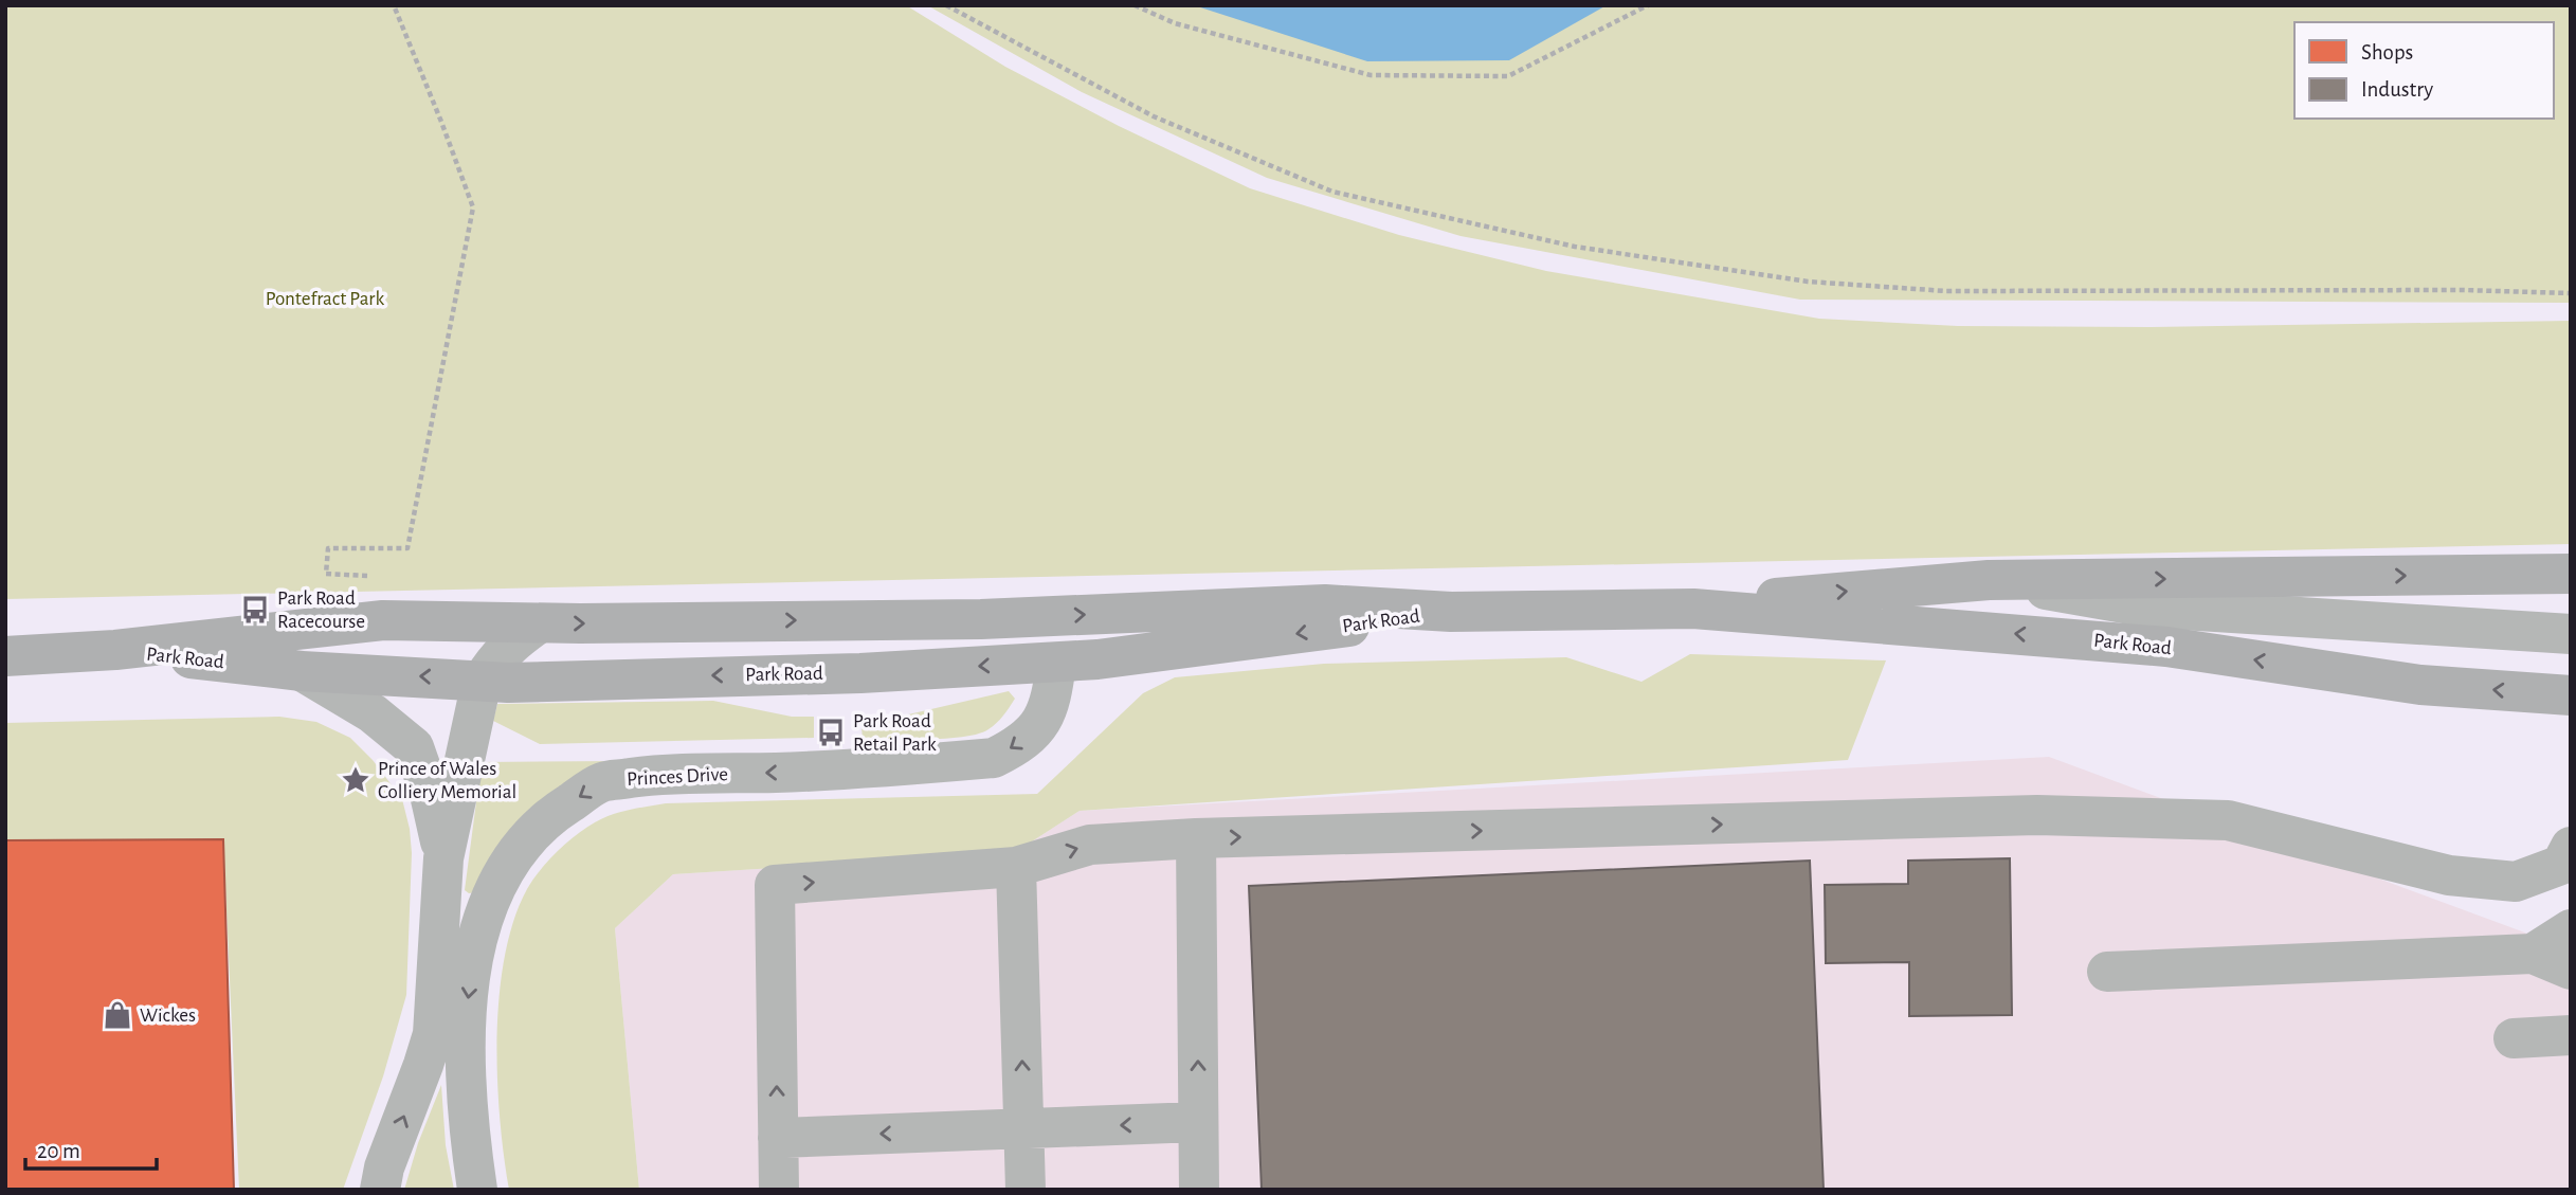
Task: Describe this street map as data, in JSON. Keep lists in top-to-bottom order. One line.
{"streets":{"main road":["Park Road"],"street":["Princes Drive"]},"crossings":[["Park Road","Princes Drive"]],"one_way":["Princes Drive"],"parks":["Pontefract Park"],"places":{"bus stop":["Park Road Racecourse","Park Road Retail Park"],"place":["Prince of Wales Colliery Memorial"],"shop":["Wickes"]},"legend":["Shops","Industry"],"scale_bar":"20 m"}
